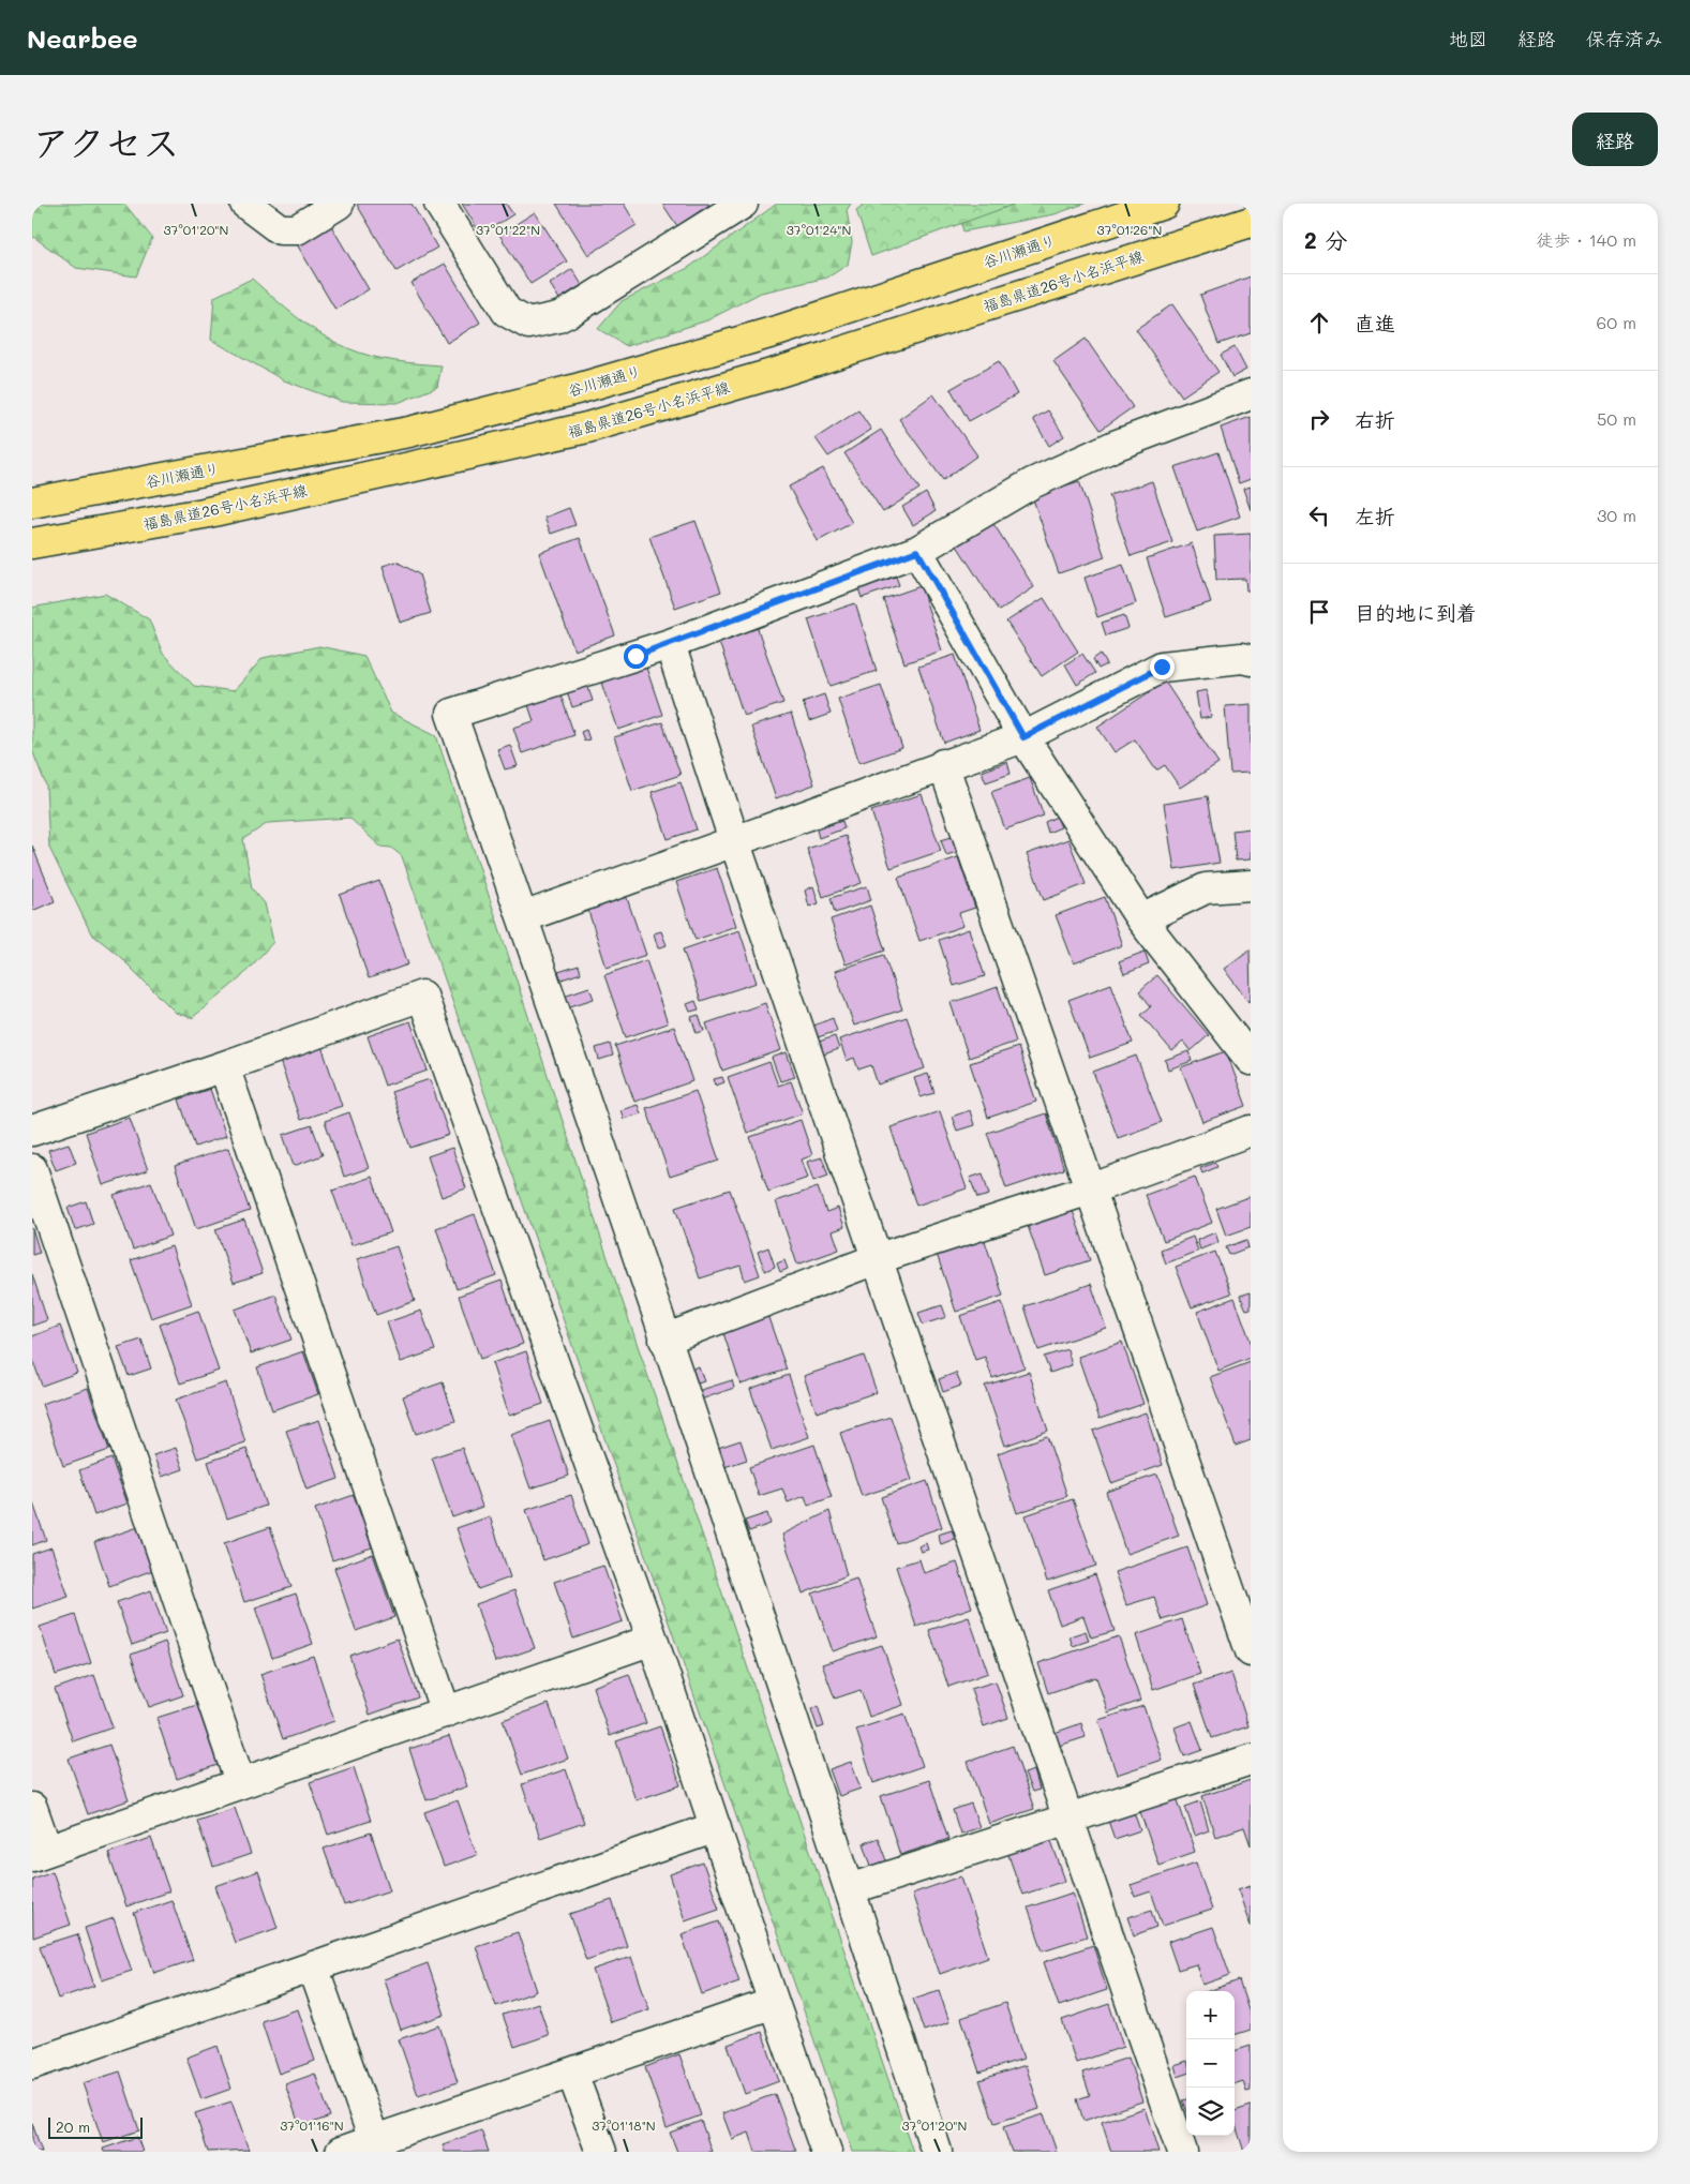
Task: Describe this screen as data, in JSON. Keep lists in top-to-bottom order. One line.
{"streets":{"main road":["谷川瀬通り","福島県道26号小名浜平線"]},"scale_bar":"20 m","page":{"header":"Nearbee","nav":["地図","経路","保存済み"],"title":"アクセス","buttons":"経路","heading":["2 分","徒歩 · 140 m"],"list":[["直進","60 m"],["右折","50 m"],["左折","30 m"],"目的地に到着"],"map_buttons":["+","−"],"scale":"20 m"},"coordinates":["37°01'24\"N","37°01'26\"N","37°01'20\"N","37°01'22\"N","37°01'16\"N","37°01'18\"N"]}
